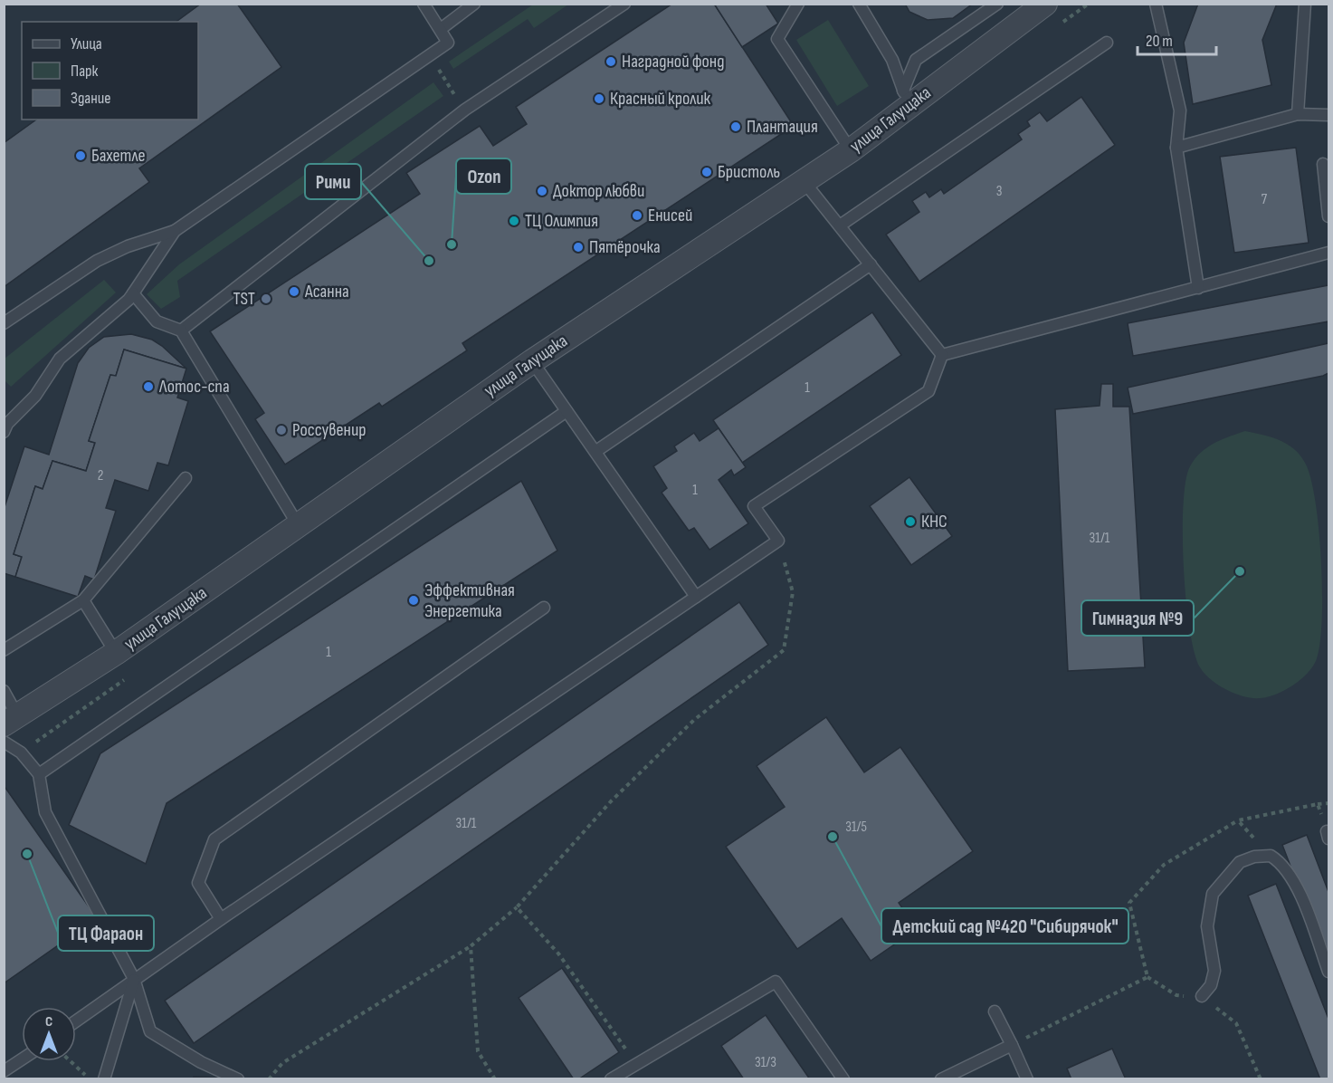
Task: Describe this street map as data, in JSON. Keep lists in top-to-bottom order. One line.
{"streets":{"street":["улица Галущака"]},"places":["Наградной фонд","Красный кролик","Плантация","Бахетле","Бристоль","Доктор любви","Енисей","ТЦ Олимпия","Ozon","Пятёрочка","Рими","Асанна","TST","Лотос-спа","Россувенир","КНС","Гимназия №9","Эффективная Энергетика","Детский сад №420 \"Сибирячок\"","ТЦ Фараон"],"house_numbers":["3","7","1","2","1","31/1","1","31/1","31/5","31/3"],"legend":["Улица","Парк","Здание"],"scale_bar":"20 m","north":"top"}
